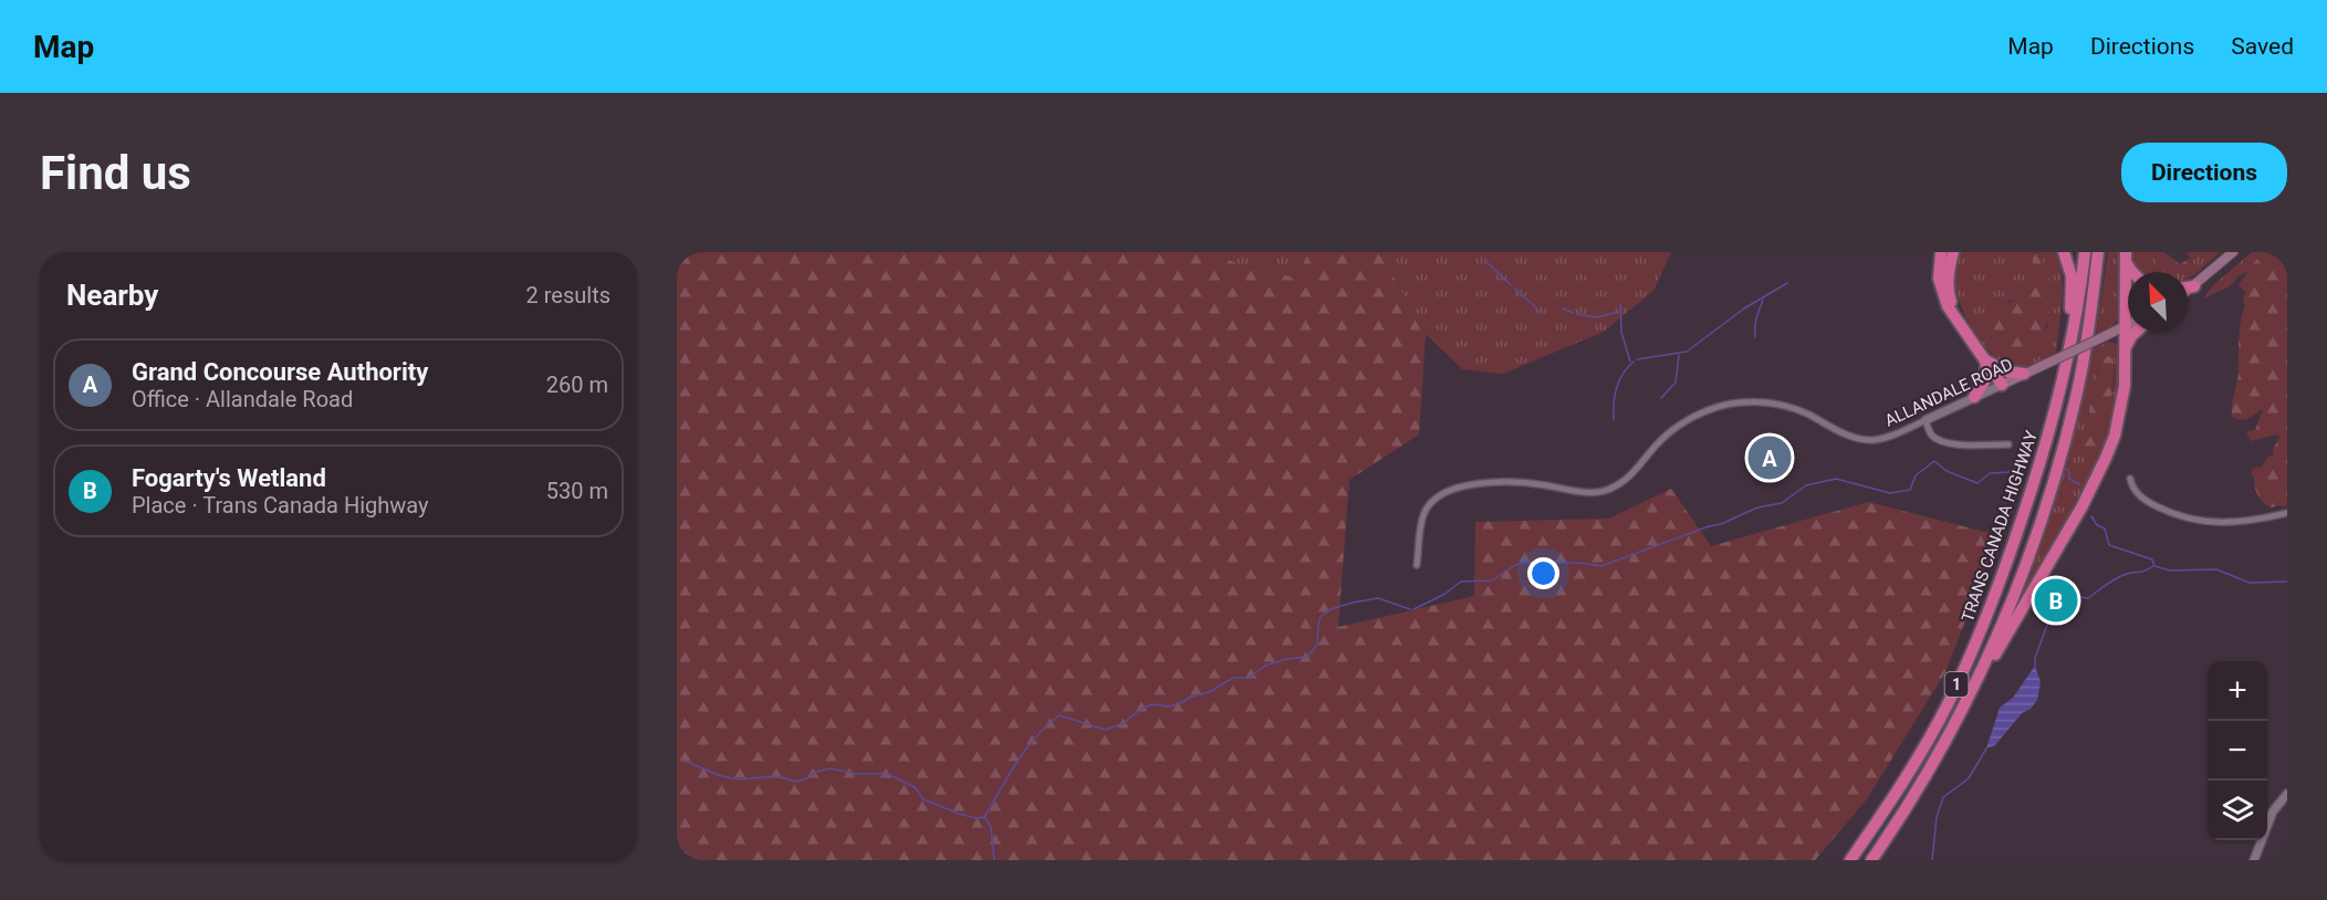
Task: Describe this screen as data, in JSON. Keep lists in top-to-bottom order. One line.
{"streets":{"highway":["TRANS CANADA HIGHWAY","1"],"main road":["ALLANDALE ROAD"]},"north":"top left","page":{"header":"Map","nav":["Map","Directions","Saved"],"buttons":"Directions","title":"Find us","heading":["Nearby","2 results"],"list":[{"mark":"A","name":"Grand Concourse Authority","note":"Office · Allandale Road","value":"260 m"},{"mark":"B","name":"Fogarty's Wetland","note":"Place · Trans Canada Highway","value":"530 m"}],"pins":["A","B"],"map_buttons":["+","−"]}}
